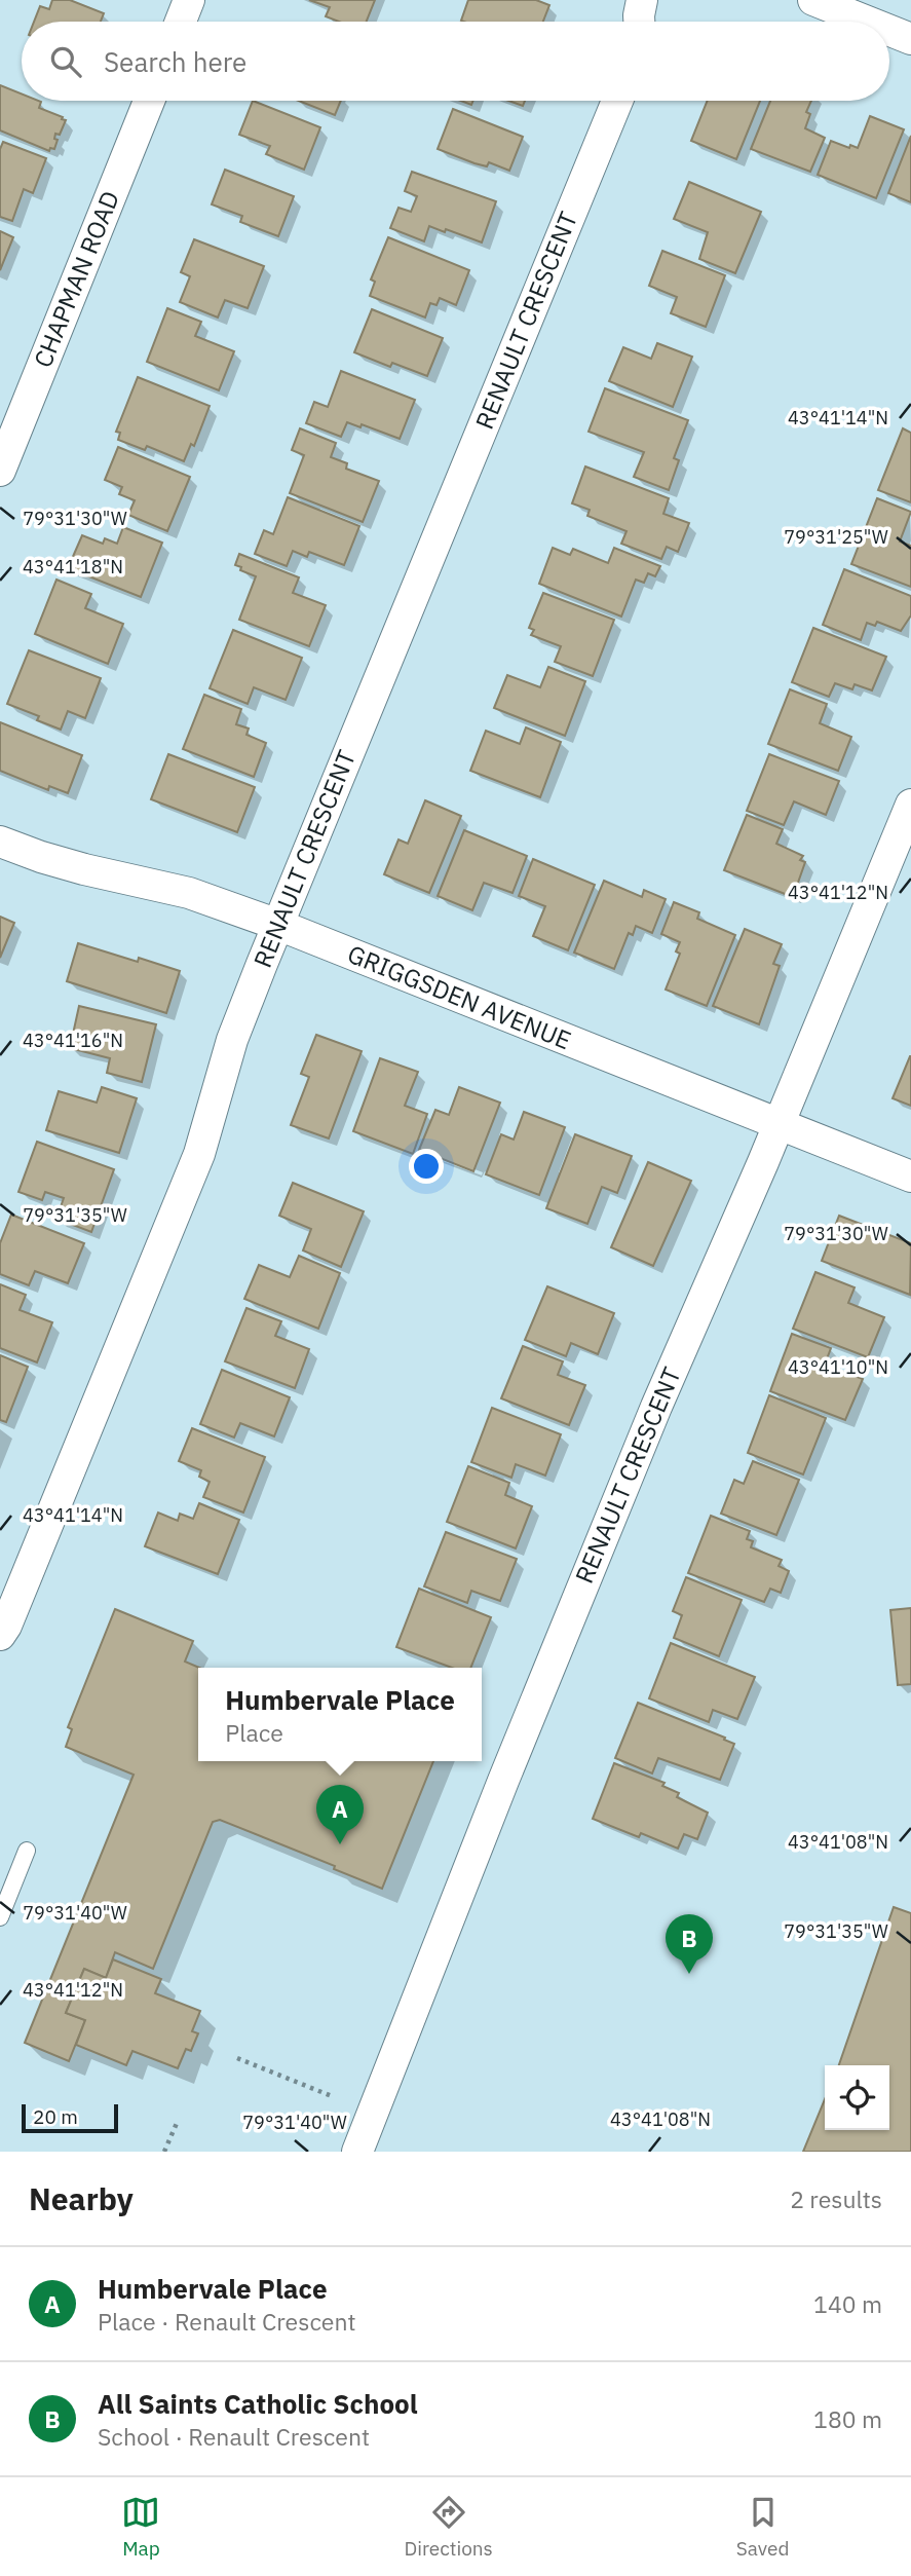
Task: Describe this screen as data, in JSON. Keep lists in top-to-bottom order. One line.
{"streets":{"street":["CHAPMAN ROAD","RENAULT CRESCENT","GRIGGSDEN AVENUE"]},"crossings":[["RENAULT CRESCENT","GRIGGSDEN AVENUE"]],"scale_bar":"20 m","page":{"search":"Search here","popup":["Humbervale Place","Place"],"pins":["A","B"],"scale":"20 m","heading":["Nearby","2 results"],"list":[{"mark":"A","name":"Humbervale Place","note":"Place · Renault Crescent","value":"140 m"},{"mark":"B","name":"All Saints Catholic School","note":"School · Renault Crescent","value":"180 m"}],"nav":["Map","Directions","Saved"]},"coordinates":["43°41'14\"N","79°31'30\"W","79°31'25\"W","43°41'18\"N","43°41'12\"N","43°41'16\"N","79°31'35\"W","43°41'10\"N","43°41'08\"N","79°31'40\"W"]}
